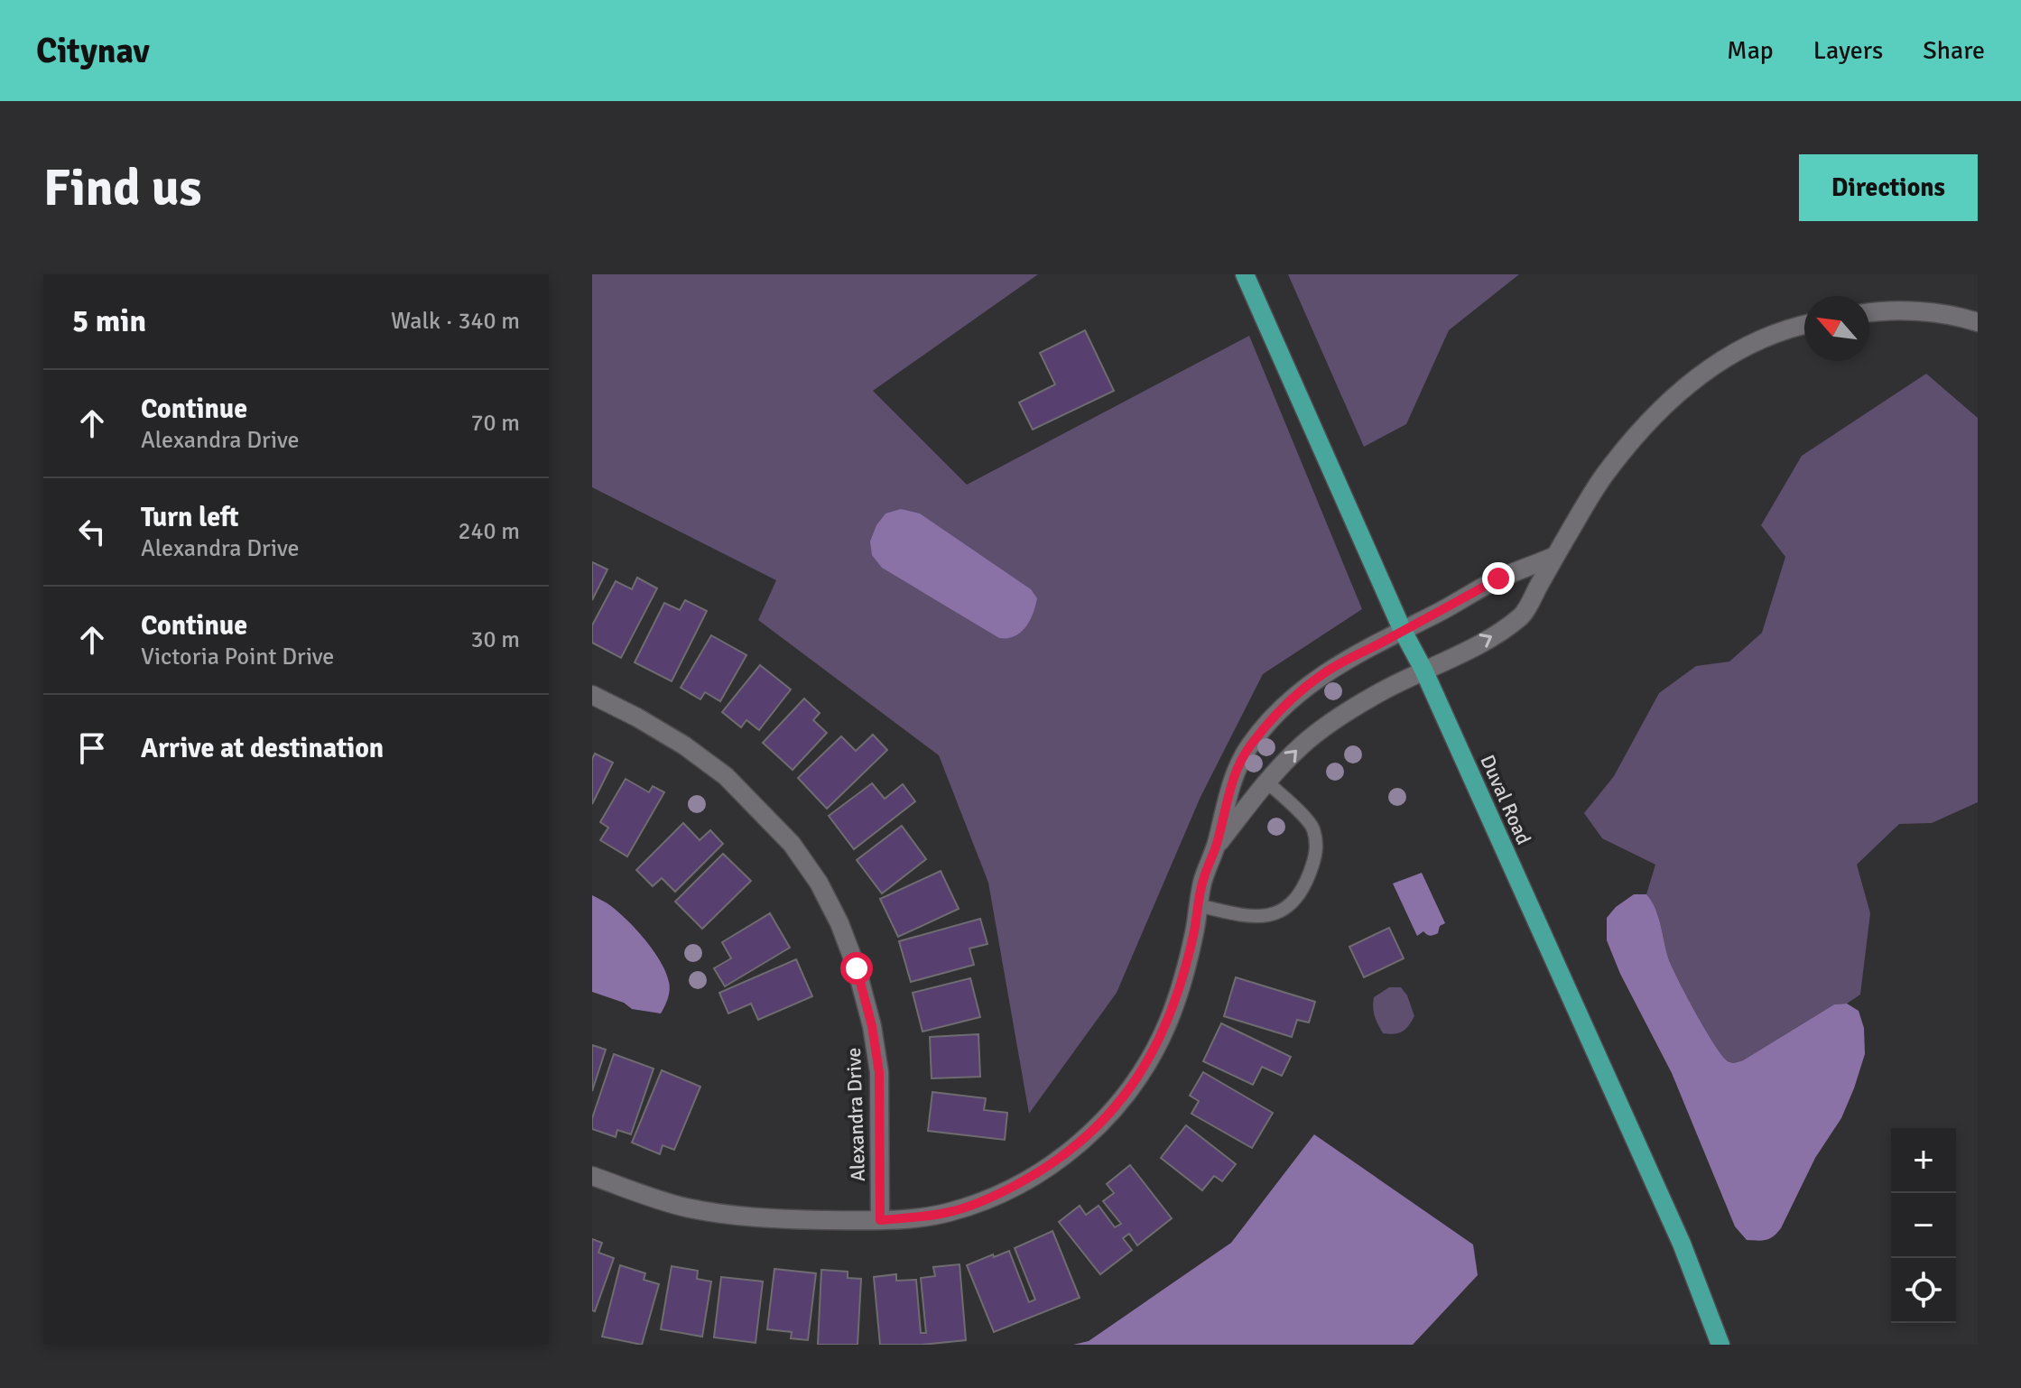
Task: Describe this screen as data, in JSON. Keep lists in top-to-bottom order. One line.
{"streets":{"main road":["Duval Road"],"street":["Alexandra Drive"]},"north":"top left","page":{"header":"Citynav","nav":["Map","Layers","Share"],"buttons":"Directions","title":"Find us","heading":["5 min","Walk · 340 m"],"list":[["Continue","Alexandra Drive","70 m"],["Turn left","Alexandra Drive","240 m"],["Continue","Victoria Point Drive","30 m"],"Arrive at destination"],"map_buttons":["+","−"]}}
